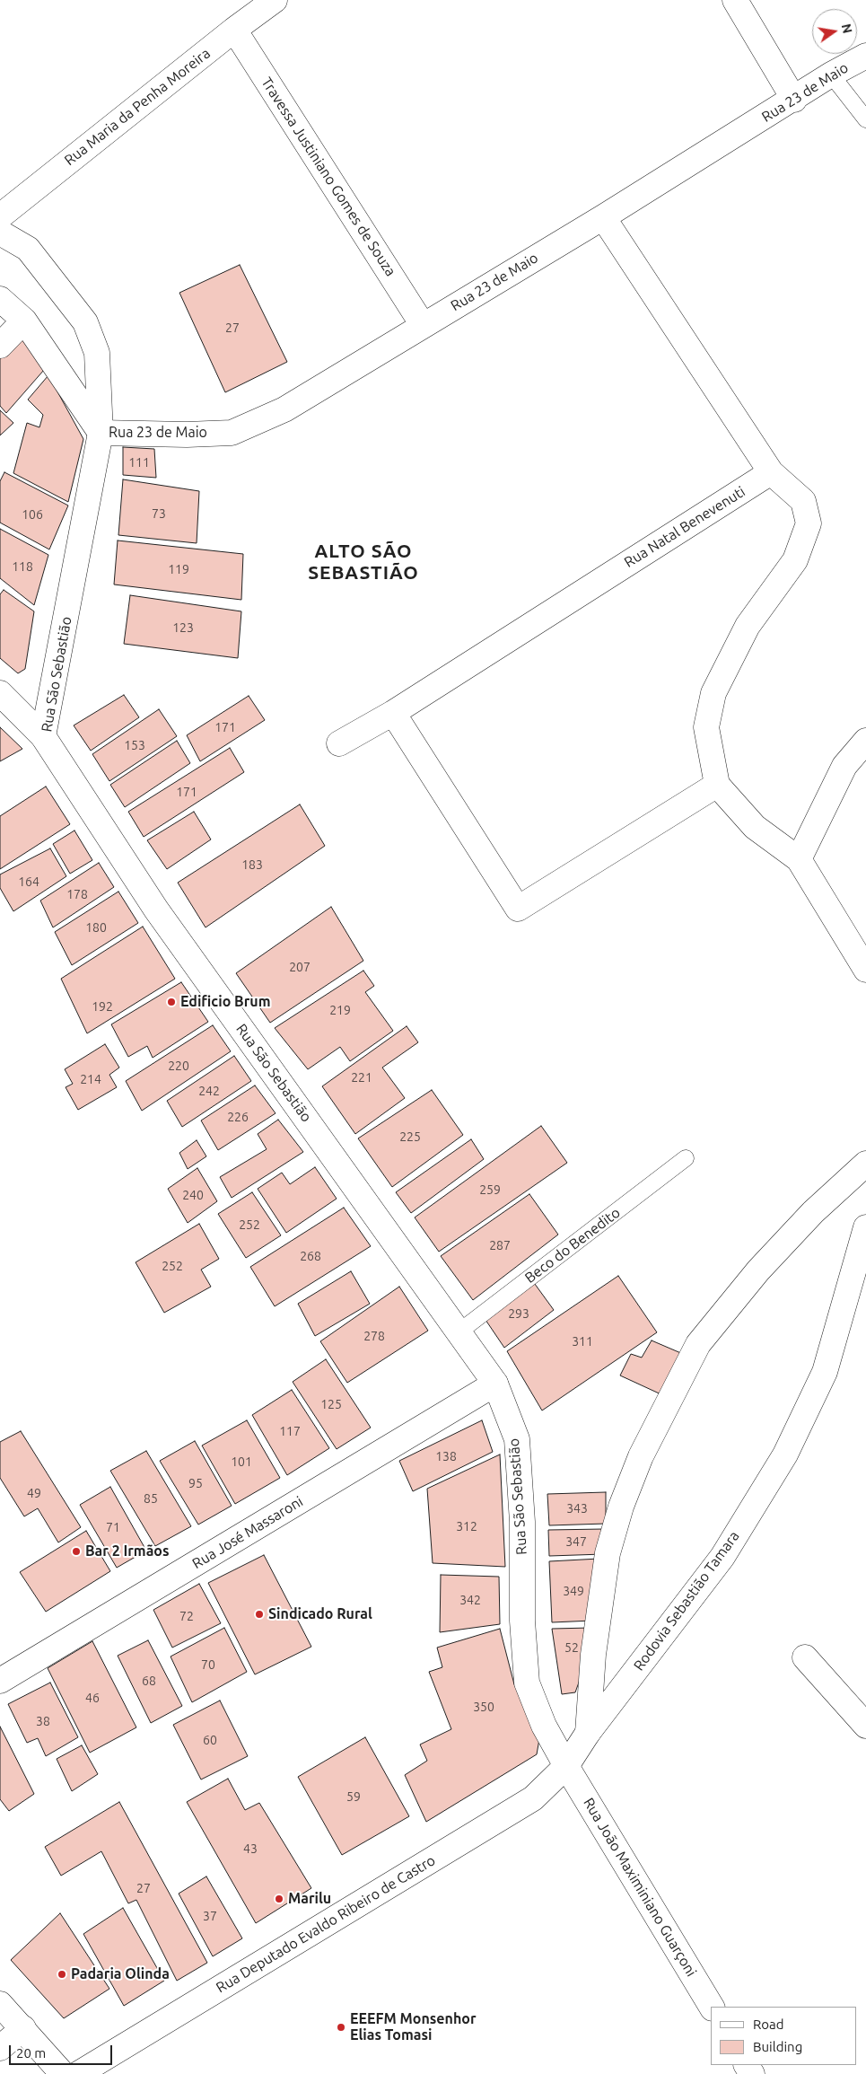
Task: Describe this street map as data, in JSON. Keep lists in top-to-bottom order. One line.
{"streets":{"street":["Rua 23 de Maio","Rua Maria da Penha Moreira","Travessa Justiniano Gomes de Souza","Rua Natal Benevenuti","Rua São Sebastião","Rua José Massaroni","Rodovia Sebastião Tamara","Rua João Maximiniano Guarçoni","Rua Deputado Evaldo Ribeiro de Castro"],"lane":["Beco do Benedito"]},"crossings":[["Rua 23 de Maio","Travessa Justiniano Gomes de Souza"],["Rua 23 de Maio","Rua São Sebastião"],["Rua Maria da Penha Moreira","Travessa Justiniano Gomes de Souza"],["Rua São Sebastião","Beco do Benedito"],["Rua São Sebastião","Rua José Massaroni"],["Rua São Sebastião","Rodovia Sebastião Tamara"],["Rua São Sebastião","Rua João Maximiniano Guarçoni"],["Rua São Sebastião","Rua Deputado Evaldo Ribeiro de Castro"],["Rodovia Sebastião Tamara","Rua João Maximiniano Guarçoni"],["Rodovia Sebastião Tamara","Rua Deputado Evaldo Ribeiro de Castro"],["Rua João Maximiniano Guarçoni","Rua Deputado Evaldo Ribeiro de Castro"]],"districts":["ALTO SÃO SEBASTIÃO"],"places":["Edificio Brum","Bar 2 Irmãos","Sindicado Rural","Marilu","Padaria Olinda","EEEFM Monsenhor Elias Tomasi"],"house_numbers":["27","111","73","106","118","119","123","171","153","171","183","164","178","180","207","192","219","220","221","214","242","226","225","259","240","252","287","268","252","293","278","311","125","117","138","101","95","49","85","343","312","71","347","349","342","72","52","70","68","46","350","38","60","59","43","27","37"],"legend":["Road","Building"],"scale_bar":"20 m","north":"right"}
